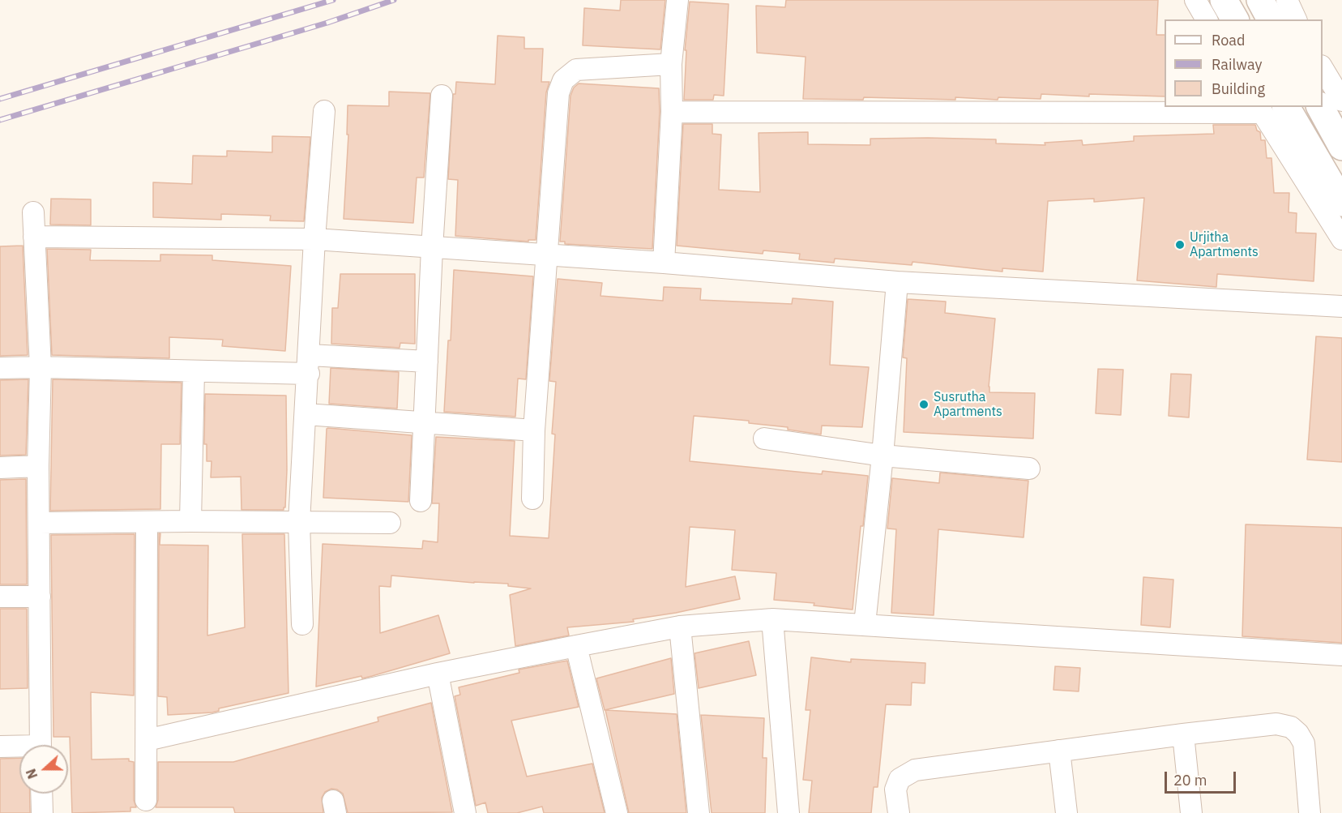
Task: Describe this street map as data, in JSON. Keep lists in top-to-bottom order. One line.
{"places":["Urjitha Apartments","Susrutha Apartments"],"legend":["Road","Railway","Building"],"scale_bar":"20 m","north":"left"}
